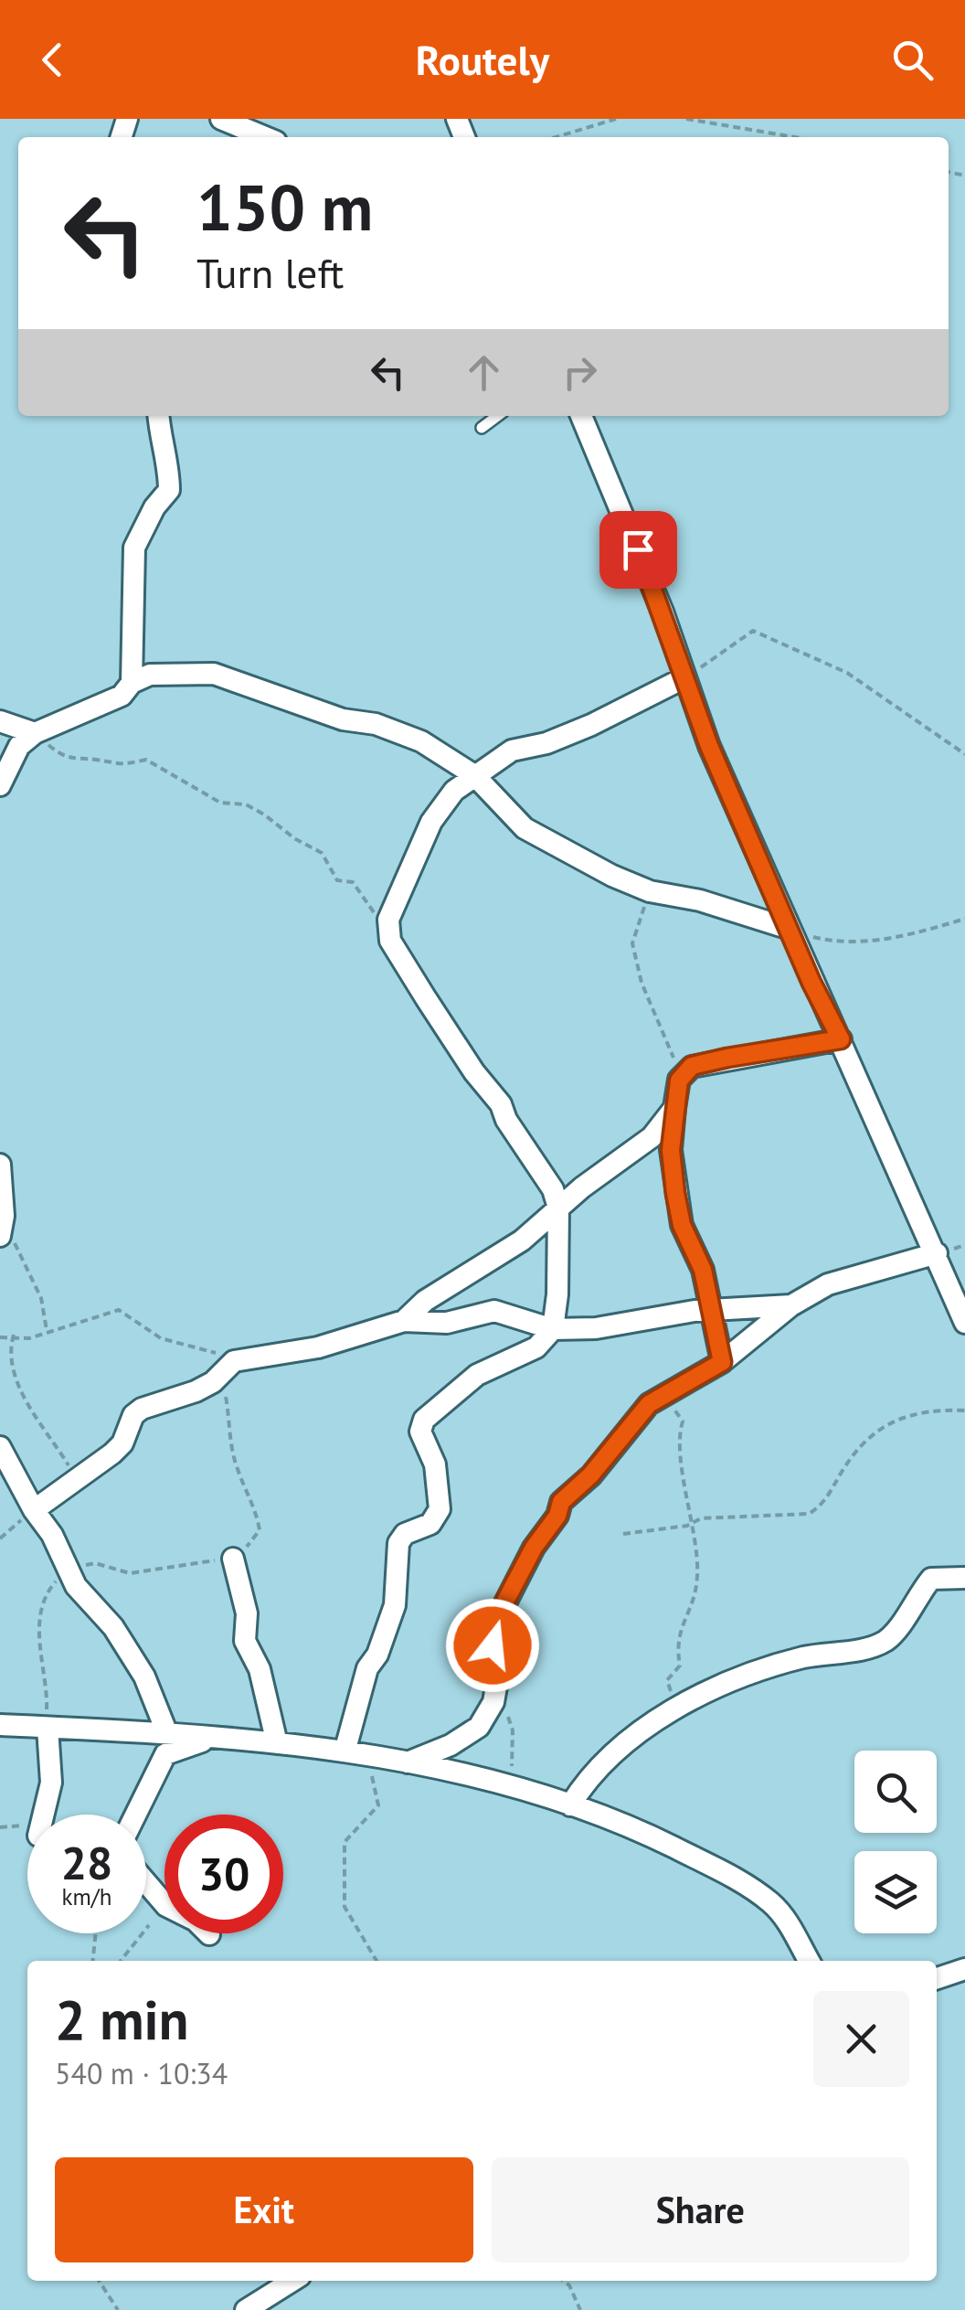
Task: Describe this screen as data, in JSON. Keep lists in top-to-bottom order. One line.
{"page":{"header":"Routely","turn":["150 m","Turn left"],"speed":"28 km/h","limit":"30","heading":["2 min","540 m · 10:34"],"buttons":["Exit","Share"]}}
